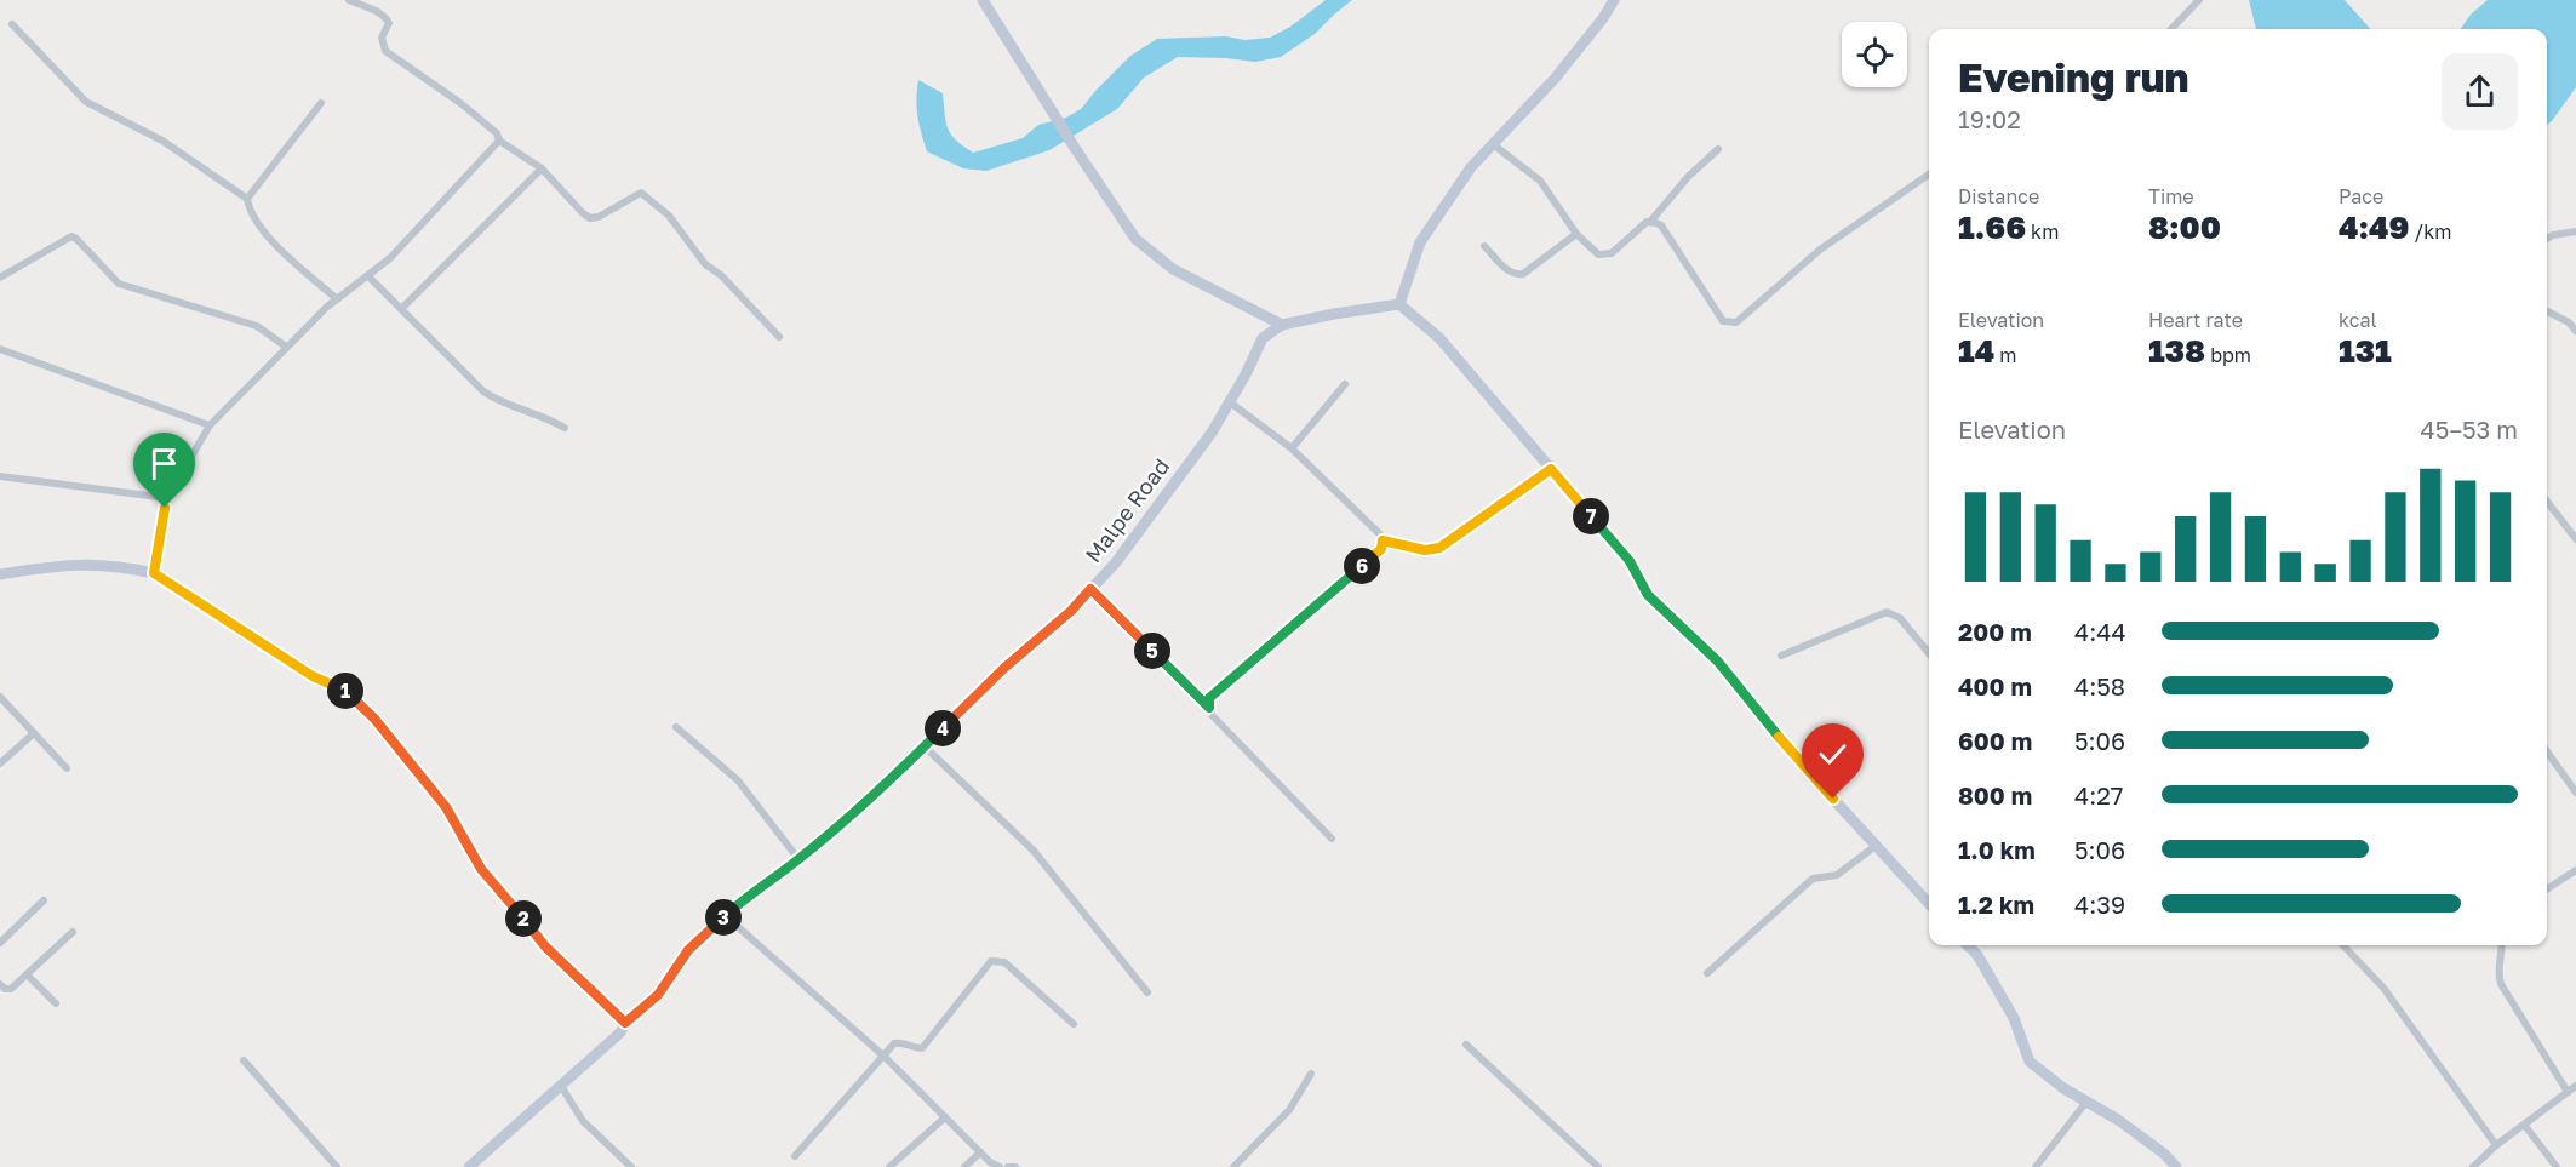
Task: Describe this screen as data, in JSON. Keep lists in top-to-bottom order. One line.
{"streets":{"street":["Malpe Road"]},"page":{"heading":["Evening run","19:02"],"stats":[["Distance","1.66 km"],["Time","8:00"],["Pace","4:49 /km"],["Elevation","14 m"],["Heart rate","138 bpm"],["kcal","131"]],"chart":["Elevation","45–53 m"],"pins":["7","6","5","1","4","3","2"],"list":[{"name":"200 m","note":"4:44"},{"name":"400 m","note":"4:58"},{"name":"600 m","note":"5:06"},{"name":"800 m","note":"4:27"},{"name":"1.0 km","note":"5:06"},{"name":"1.2 km","note":"4:39"}]}}
